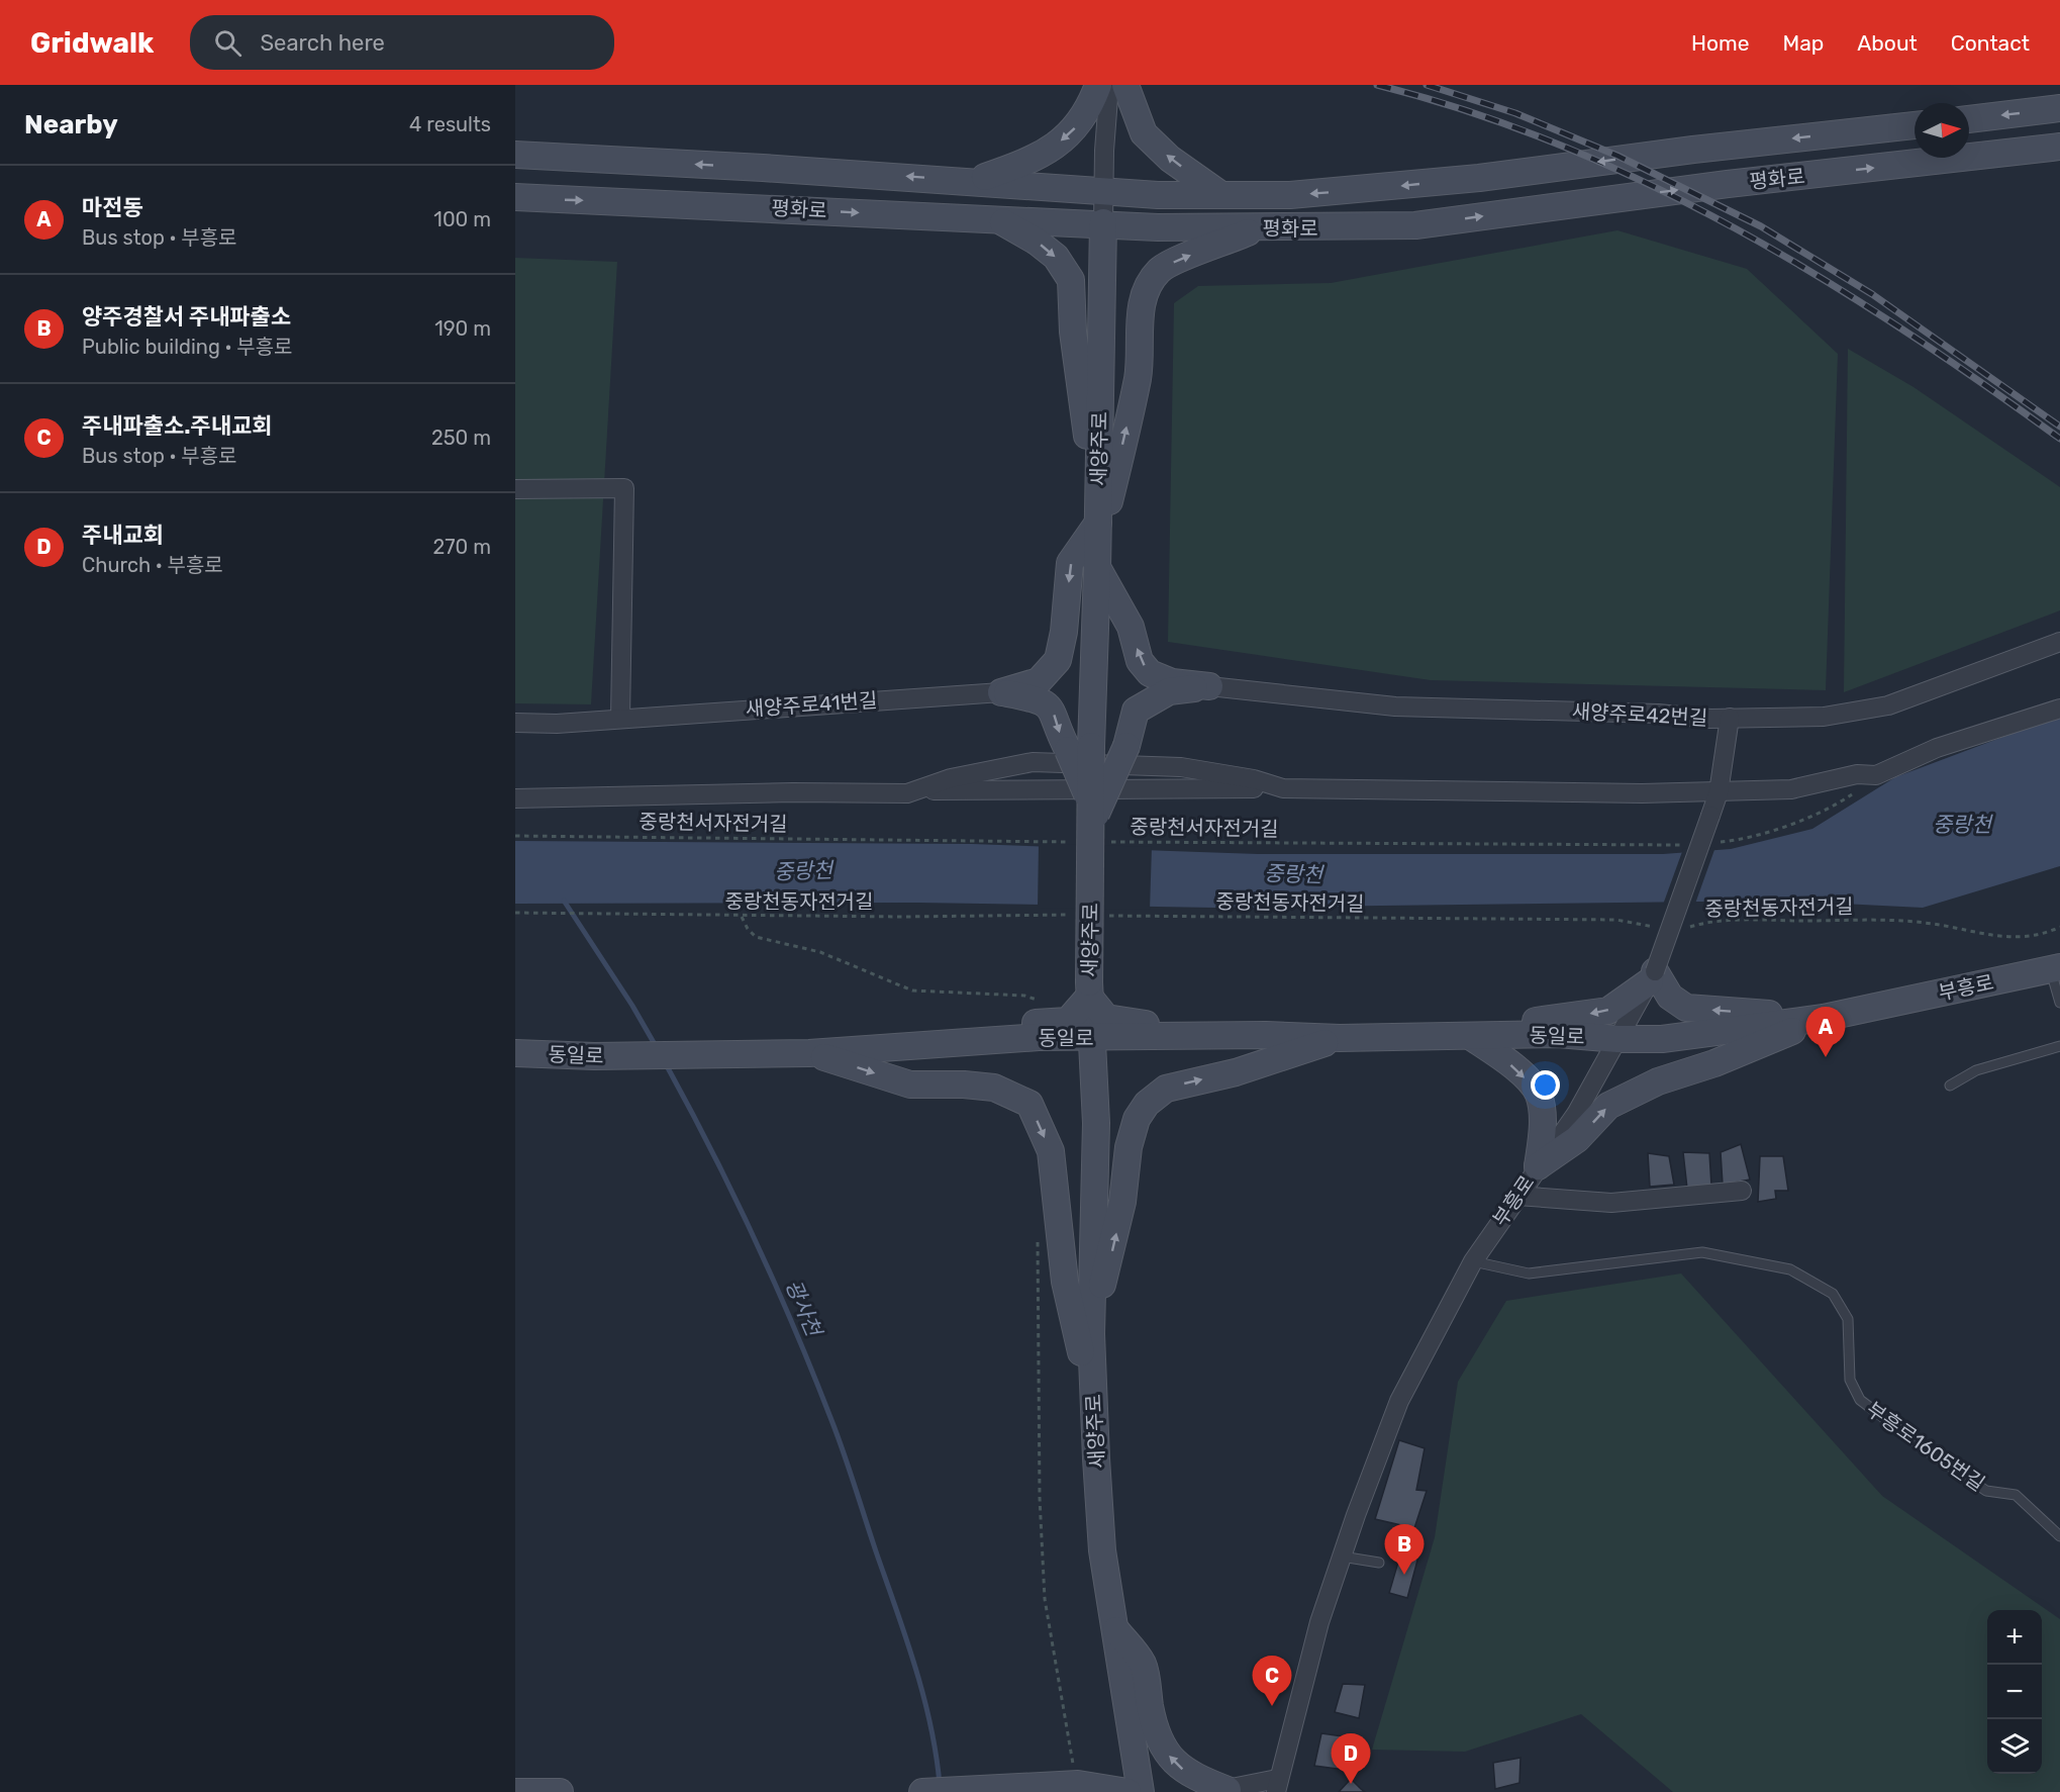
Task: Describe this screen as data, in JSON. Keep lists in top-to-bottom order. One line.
{"streets":{"main road":["평화로","새양주로","부흥로","동일로"],"street":["새양주로41번길","새양주로42번길"],"lane":["부흥로1605번길"],"path":["중랑천서자전거길","중랑천동자전거길"]},"crossings":[["평화로","새양주로"],["새양주로","중랑천서자전거길"],["새양주로","동일로"],["부흥로","동일로"],["부흥로","부흥로1605번길"]],"water":["중랑천","광사천"],"north":"right","page":{"header":"Gridwalk","search":"Search here","nav":["Home","Map","About","Contact"],"heading":["Nearby","4 results"],"list":[{"mark":"A","name":"마전동","note":"Bus stop · 부흥로","value":"100 m"},{"mark":"B","name":"양주경찰서 주내파출소","note":"Public building · 부흥로","value":"190 m"},{"mark":"C","name":"주내파출소.주내교회","note":"Bus stop · 부흥로","value":"250 m"},{"mark":"D","name":"주내교회","note":"Church · 부흥로","value":"270 m"}],"pins":["A","B","C","D"],"map_buttons":["+","−"]}}
